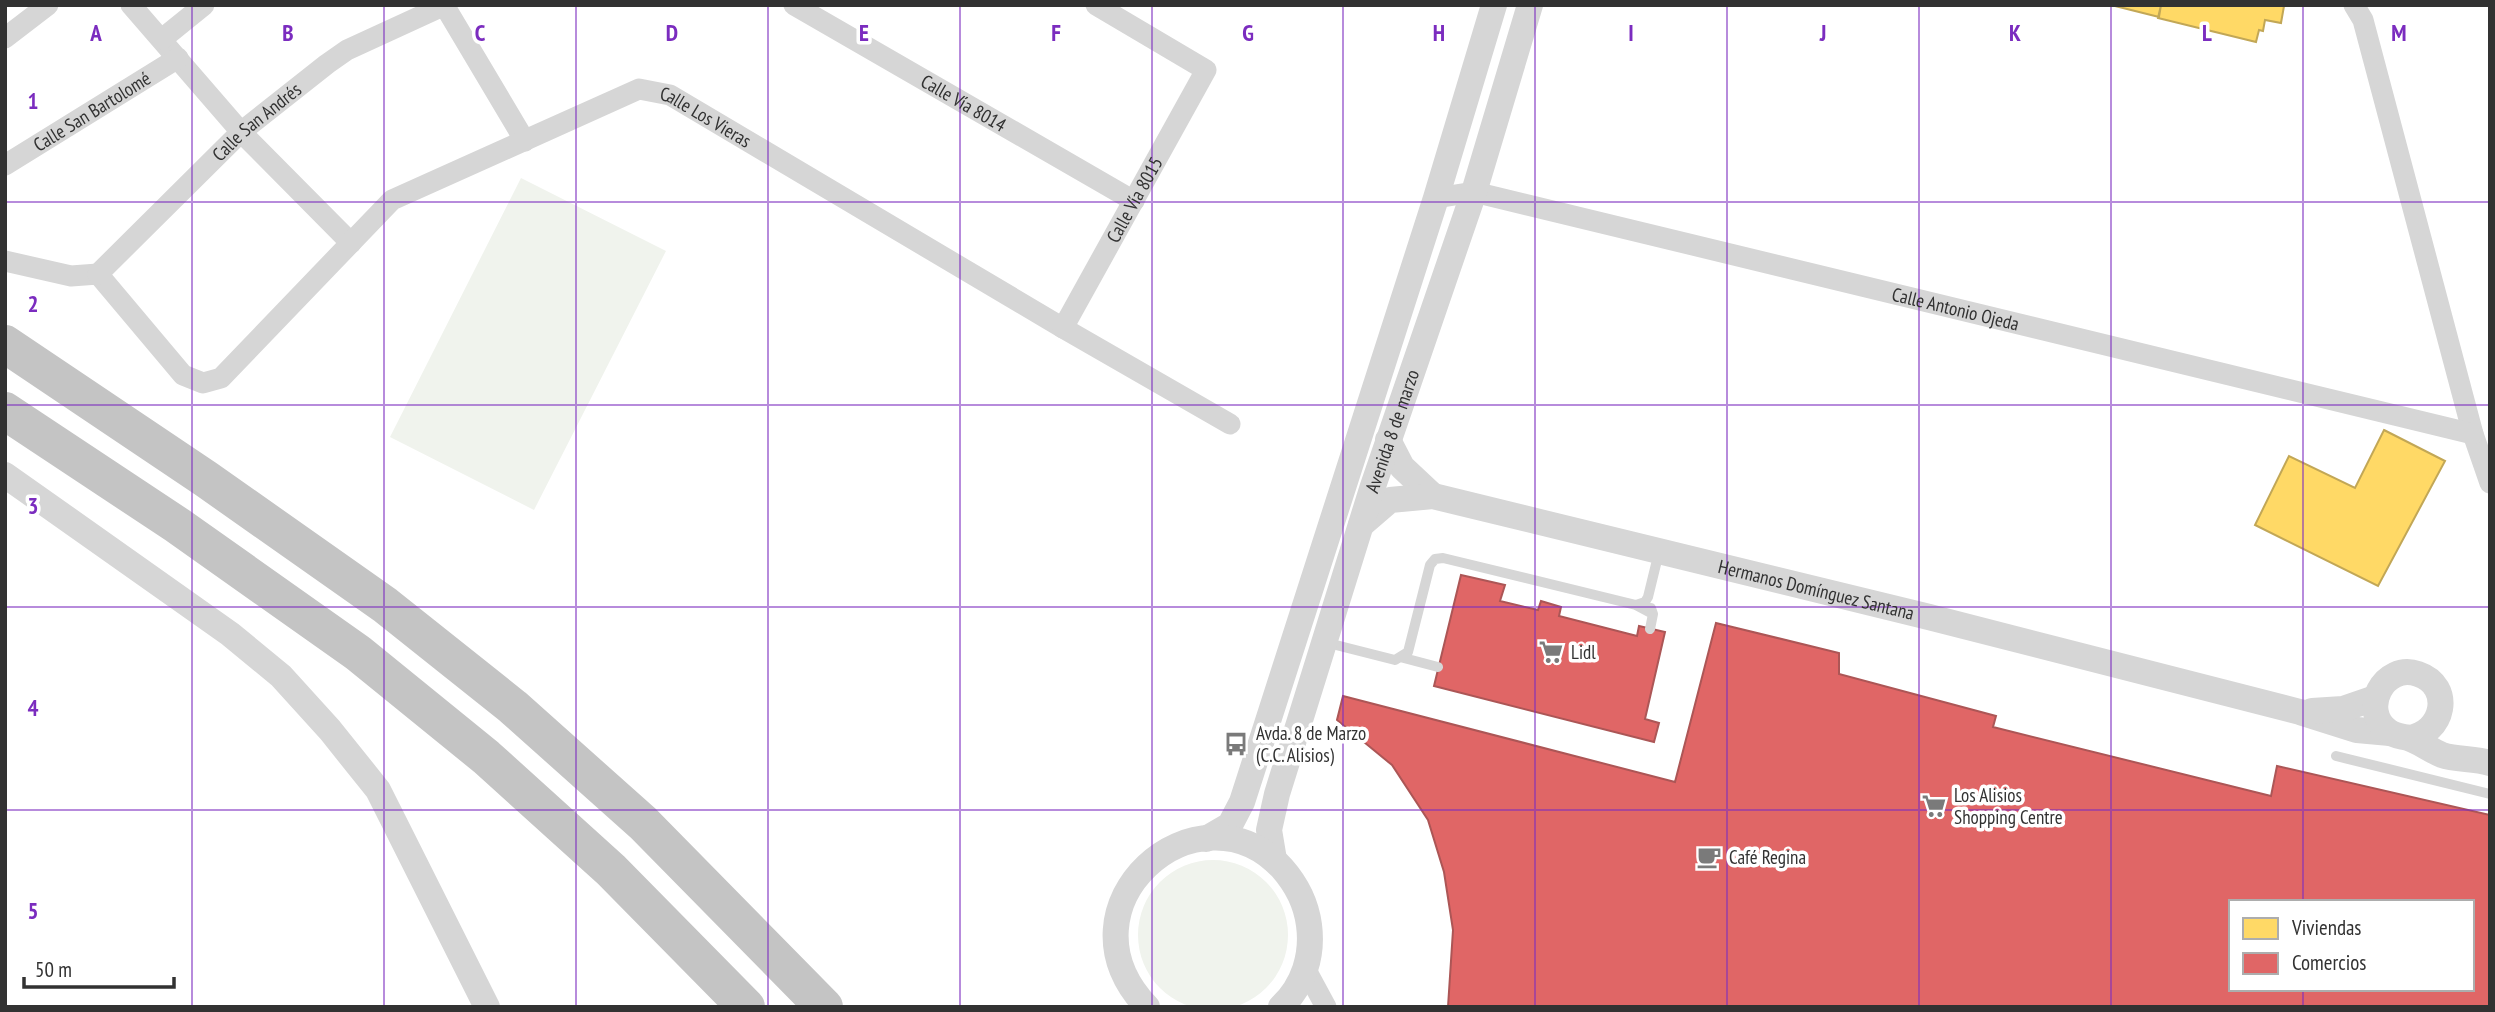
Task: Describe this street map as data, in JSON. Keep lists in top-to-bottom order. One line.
{"streets":{"street":["Calle Vía 8014","Calle San Bartolomé","Calle Los Vieras","Calle San Andrés","Calle Vía 8015","Calle Antonio Ojeda","Avenida 8 de marzo","Hermanos Domínguez Santana"]},"crossings":[["Calle Vía 8014","Calle Vía 8015"],["Calle Los Vieras","Calle San Andrés"],["Calle Los Vieras","Calle Vía 8015"],["Calle Antonio Ojeda","Avenida 8 de marzo"],["Avenida 8 de marzo","Hermanos Domínguez Santana"]],"places":{"supermarket":["Lidl","Los Alisios Shopping Centre"],"bus stop":["Avda. 8 de Marzo (C.C. Alisios)"],"cafe":["Café Regina"]},"legend":["Viviendas","Comercios"],"scale_bar":"50 m","grid":{"columns":["A","B","C","D","E","F","G","H","I","J","K","L","M"],"rows":["1","2","3","4","5"]}}
